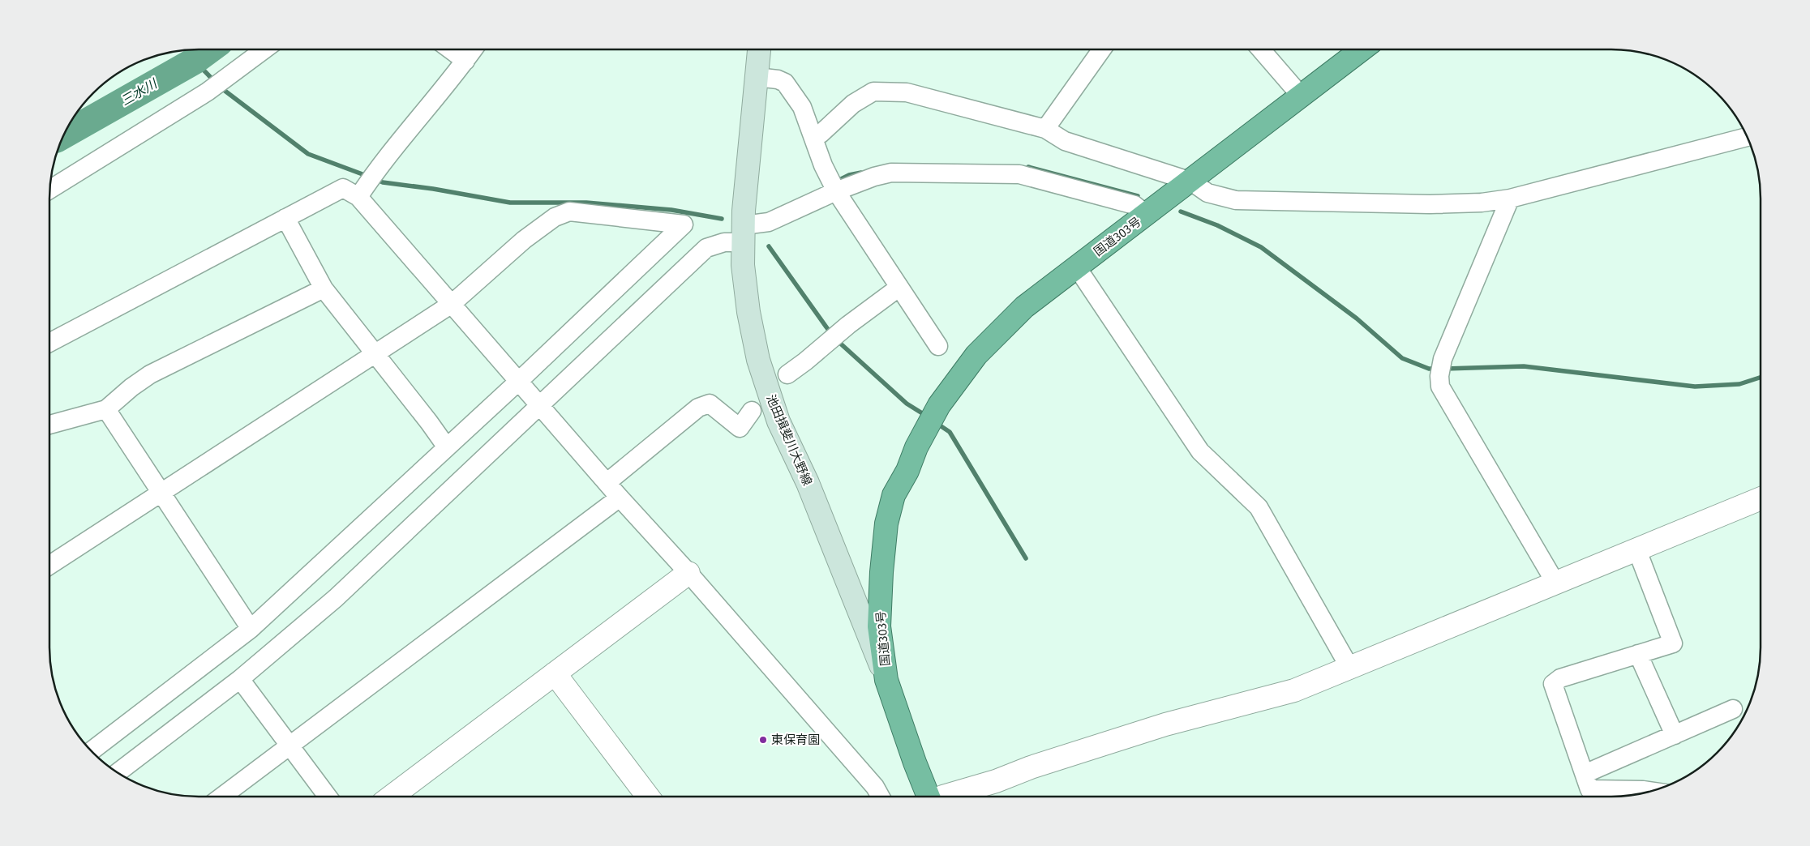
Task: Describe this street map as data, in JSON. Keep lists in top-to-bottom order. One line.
{"streets":{"highway":["国道303号"],"main road":["池田揖斐川大野線"]},"crossings":[["国道303号","池田揖斐川大野線"]],"water":["三水川"],"places":["東保育園"]}
